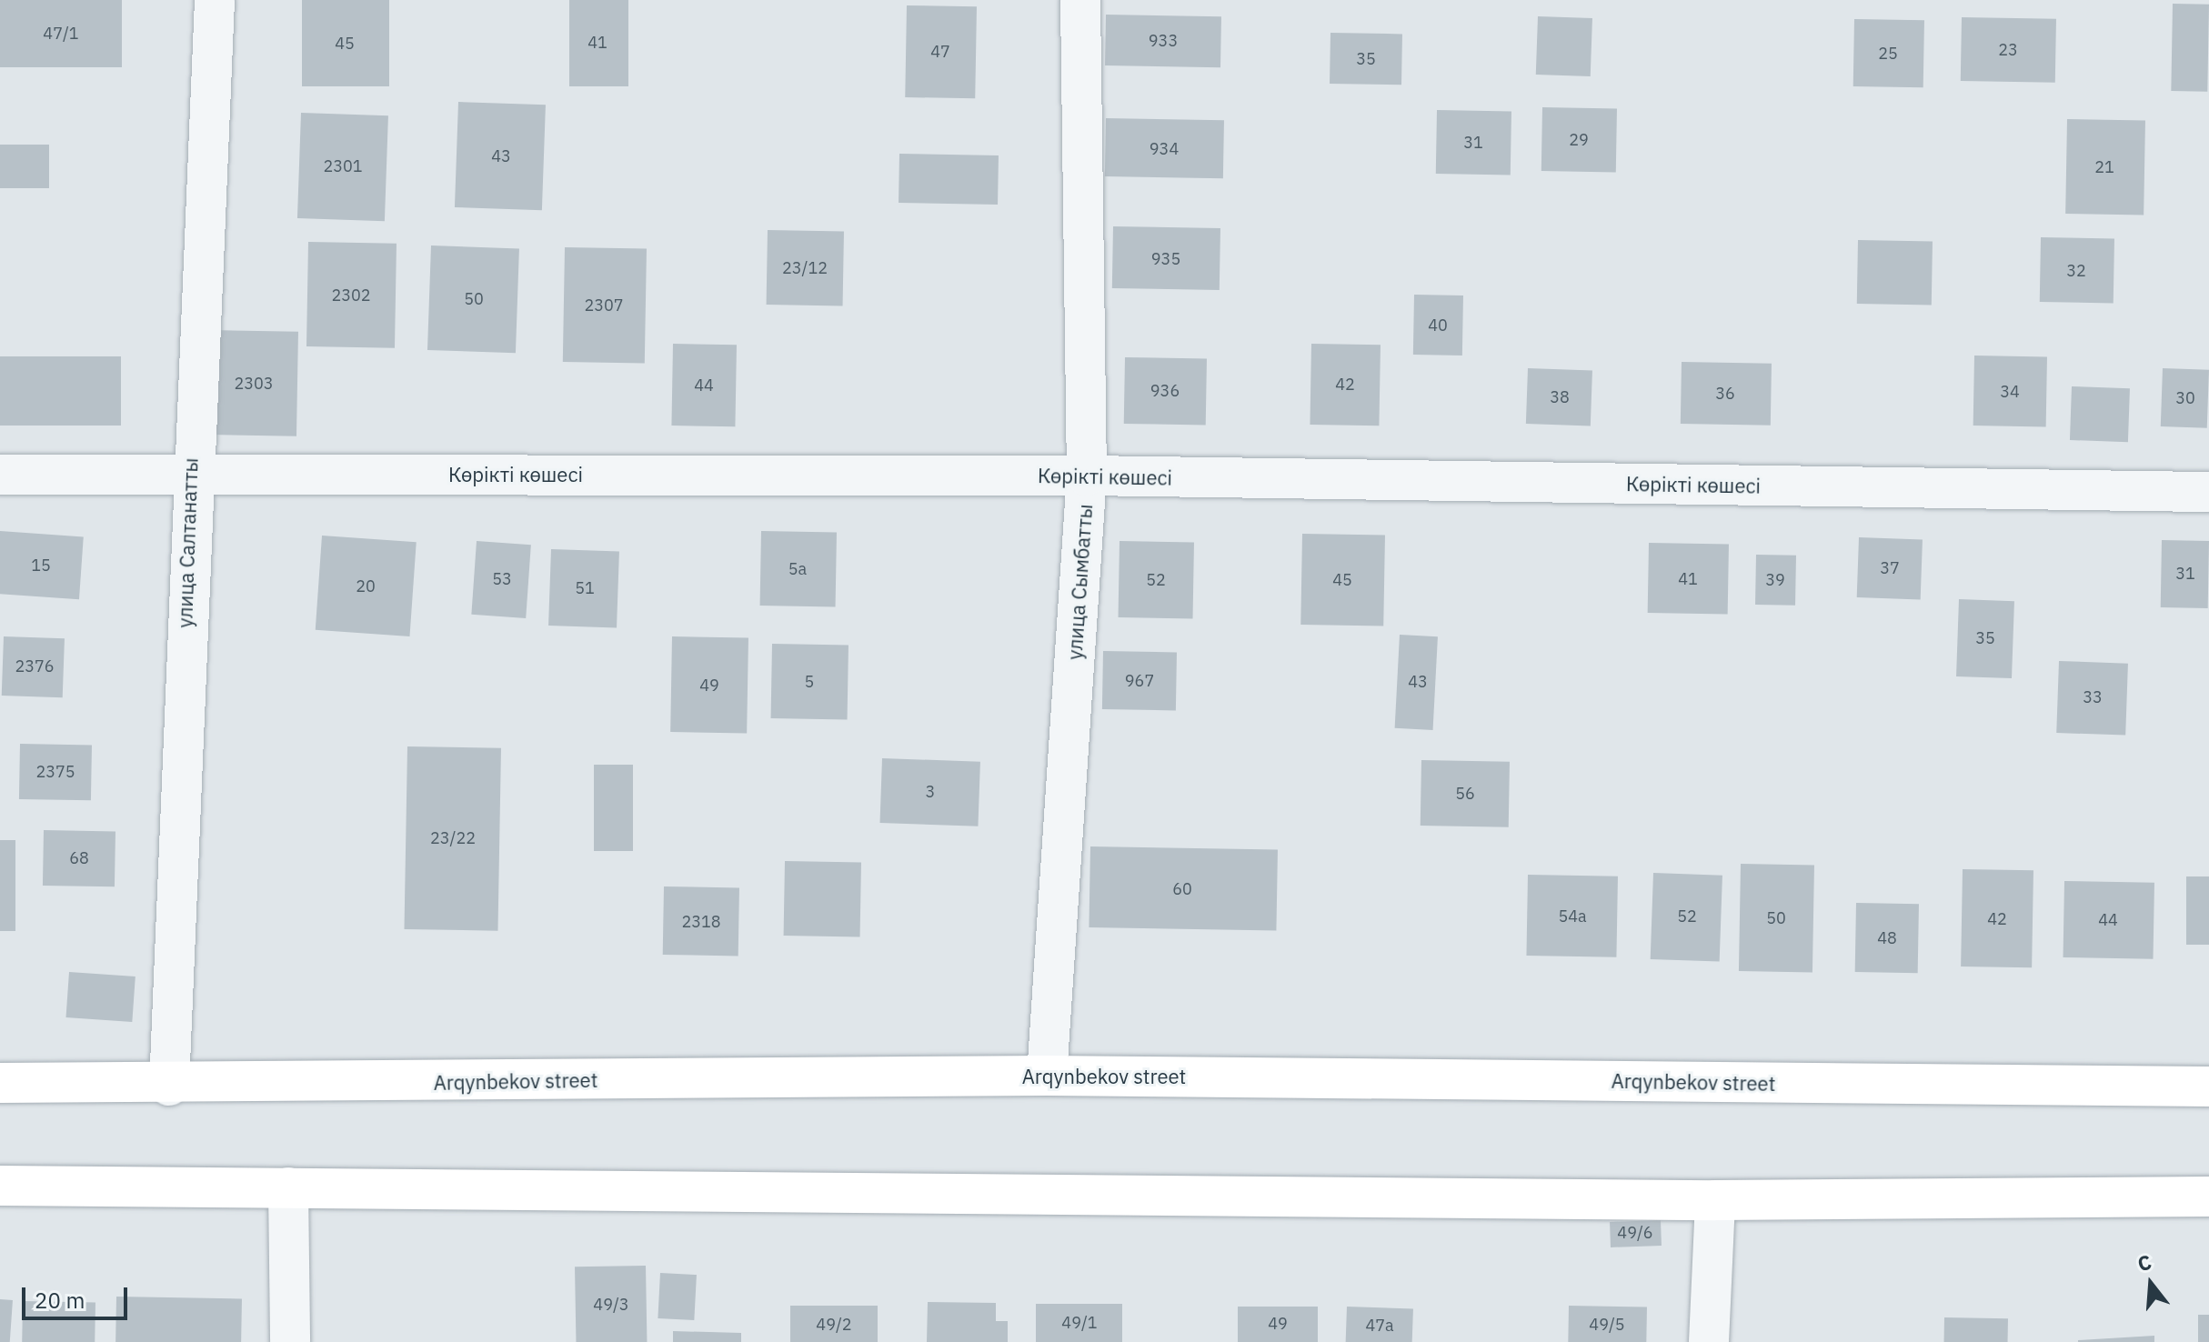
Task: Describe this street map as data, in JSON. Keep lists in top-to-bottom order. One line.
{"streets":{"main road":["Arqynbekov street"],"street":["Көрікті көшесі","улица Салтанатты","улица Сымбатты"]},"crossings":[["Көрікті көшесі","улица Салтанатты"],["Көрікті көшесі","улица Сымбатты"],["улица Салтанатты","Arqynbekov street"],["улица Сымбатты","Arqynbekov street"]],"house_numbers":["47/1","933","41","45","23","47","25","35","29","31","934","43","2301","21","935","23/12","32","2302","50","2307","40","2303","42","44","936","34","36","38","30","15","37","5а","31","53","41","52","45","39","20","51","35","2376","967","5","43","49","33","2375","3","56","23/22","68","60","54а","52","50","42","44","2318","48","49/6","49/3","49/1","49","49/2","49/5","47а"],"scale_bar":"20 m","north":"top"}
